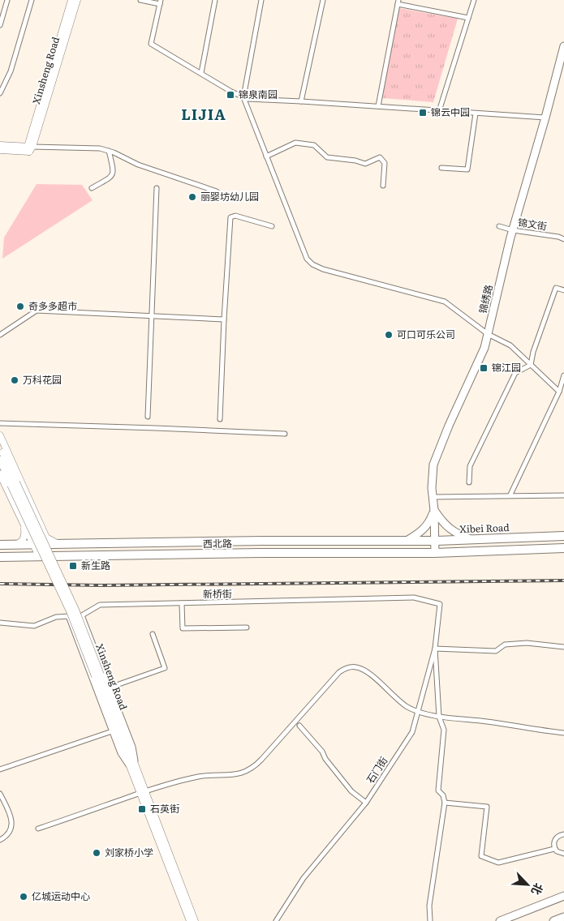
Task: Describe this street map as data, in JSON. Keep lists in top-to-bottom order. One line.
{"streets":{"highway":["Xibei Road","西北路"],"main road":["Xinsheng Road","锦绣路"],"street":["锦文街","新桥街","石门街"]},"crossings":[["锦文街","锦绣路"],["锦绣路","Xibei Road"],["锦绣路","西北路"],["Xibei Road","西北路"],["新桥街","石门街"]],"districts":["LIJIA"],"places":{"transit":["锦泉南园","锦云中园","锦江园","新生路","石英街"],"other":["丽婴坊幼儿园","奇多多超市","可口可乐公司","万科花园","刘家桥小学","亿城运动中心"]},"north":"bottom right"}
